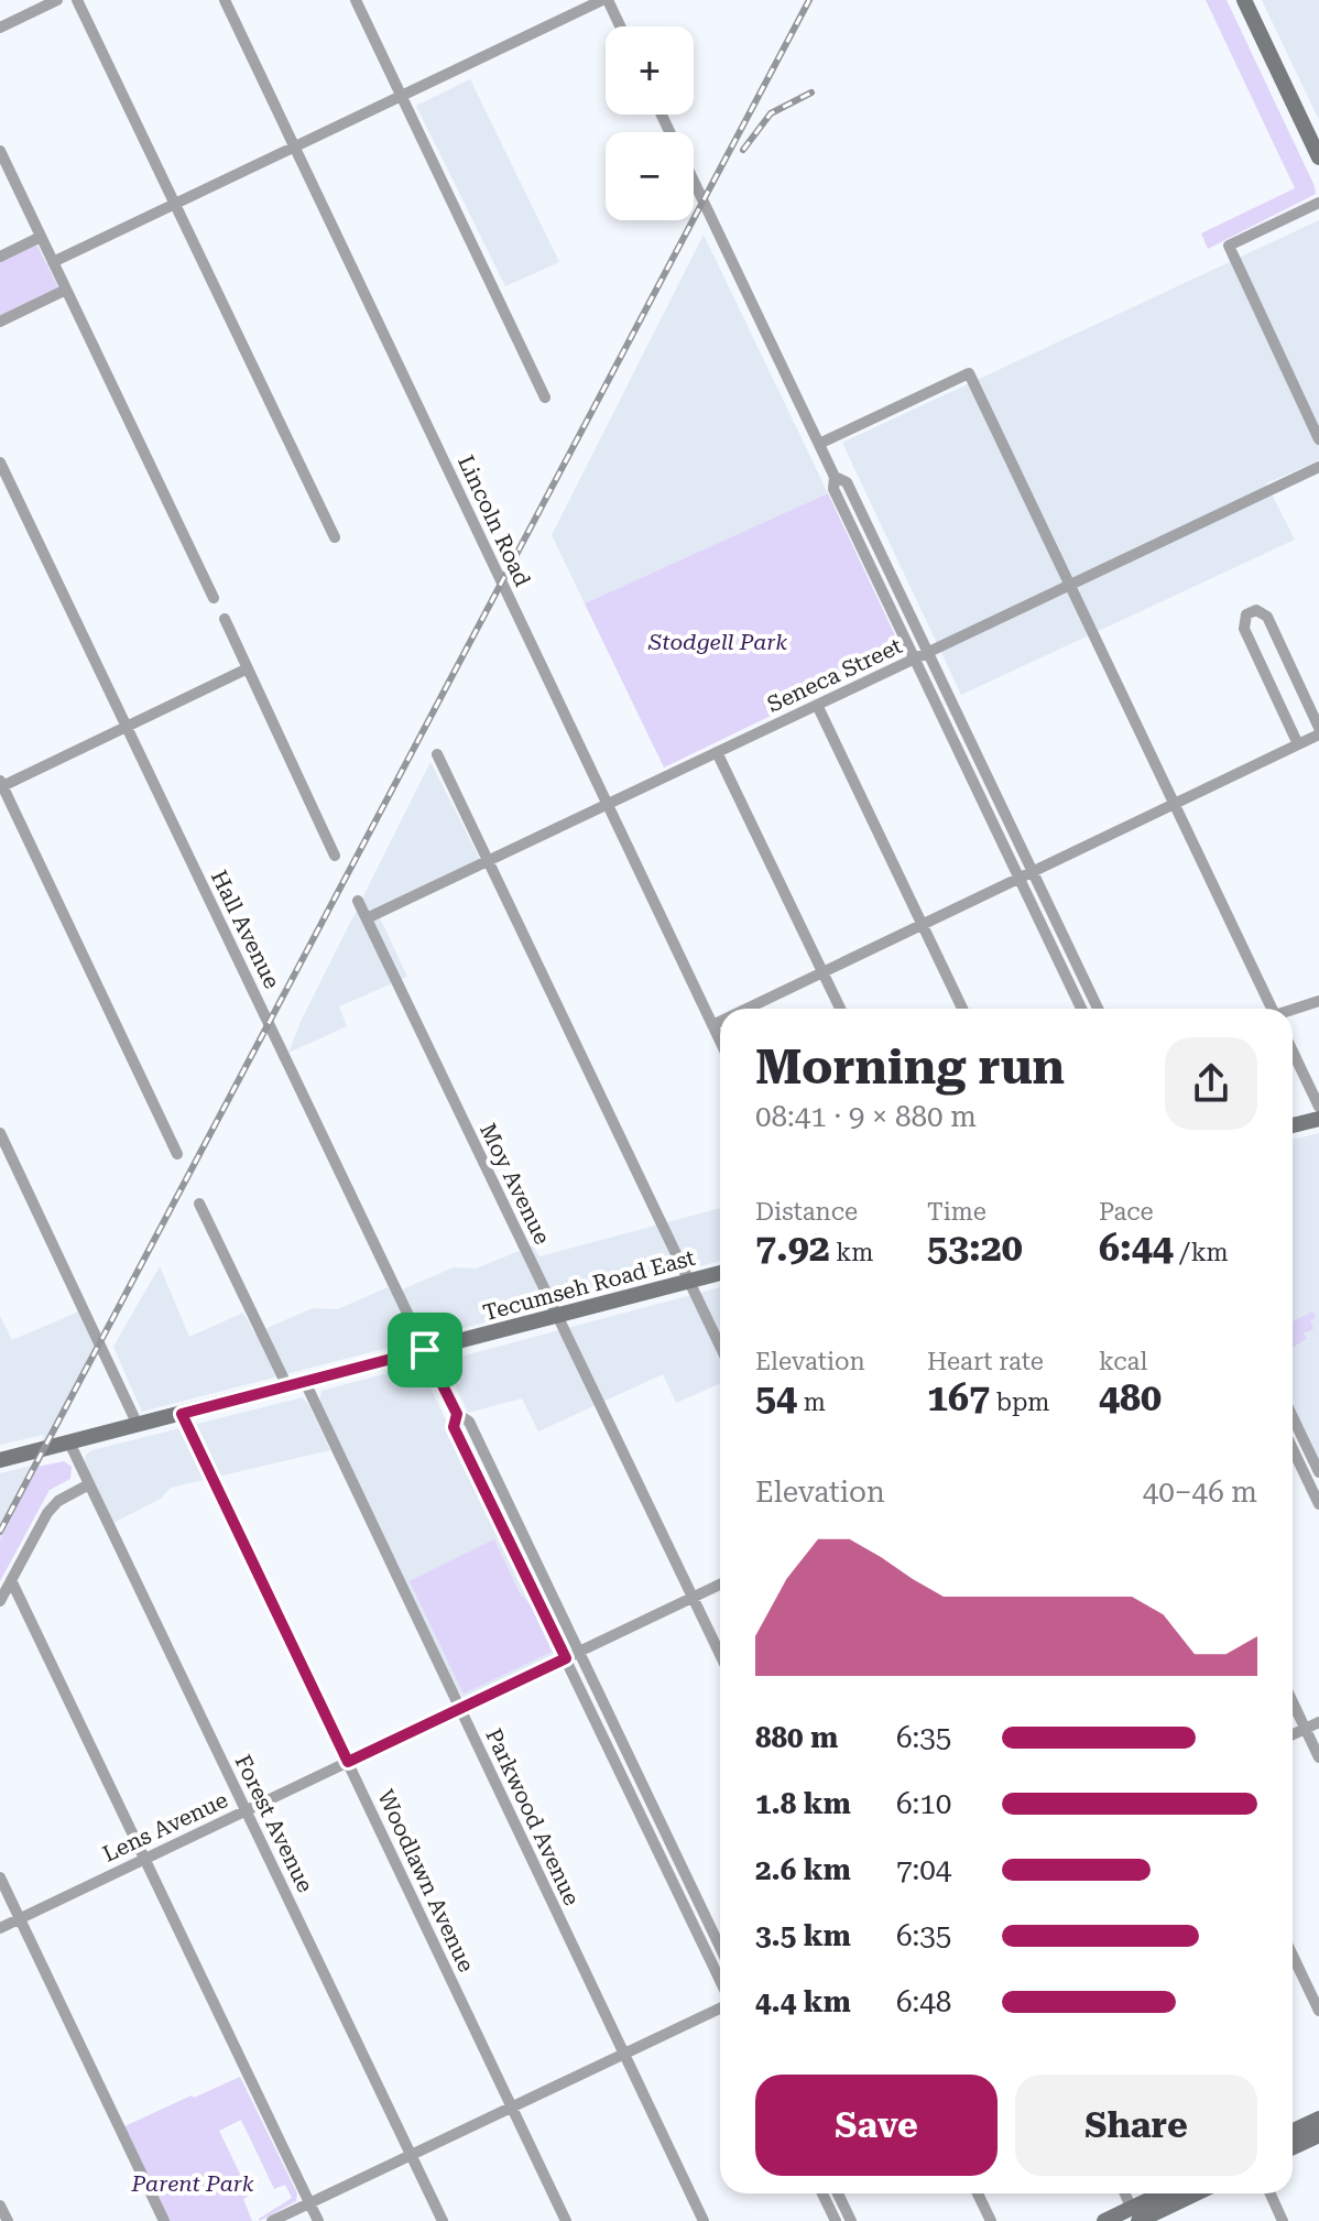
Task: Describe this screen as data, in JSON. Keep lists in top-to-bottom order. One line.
{"streets":{"main road":["Tecumseh Road East"],"street":["Lincoln Road","Seneca Street","Hall Avenue","Moy Avenue","Parkwood Avenue","Forest Avenue","Lens Avenue","Woodlawn Avenue"]},"crossings":[["Lincoln Road","Seneca Street"],["Seneca Street","Moy Avenue"],["Hall Avenue","Tecumseh Road East"],["Hall Avenue","Lens Avenue"],["Moy Avenue","Tecumseh Road East"],["Moy Avenue","Lens Avenue"],["Tecumseh Road East","Parkwood Avenue"],["Tecumseh Road East","Forest Avenue"],["Tecumseh Road East","Woodlawn Avenue"],["Parkwood Avenue","Lens Avenue"],["Forest Avenue","Lens Avenue"],["Lens Avenue","Woodlawn Avenue"]],"parks":["Stodgell Park","Parent Park"],"page":{"map_buttons":["+","−"],"heading":["Morning run","08:41 · 9 × 880 m"],"stats":[["Distance","7.92 km"],["Time","53:20"],["Pace","6:44 /km"],["Elevation","54 m"],["Heart rate","167 bpm"],["kcal","480"]],"chart":["Elevation","40–46 m"],"list":[{"name":"880 m","note":"6:35"},{"name":"1.8 km","note":"6:10"},{"name":"2.6 km","note":"7:04"},{"name":"3.5 km","note":"6:35"},{"name":"4.4 km","note":"6:48"}],"buttons":["Save","Share"]}}
